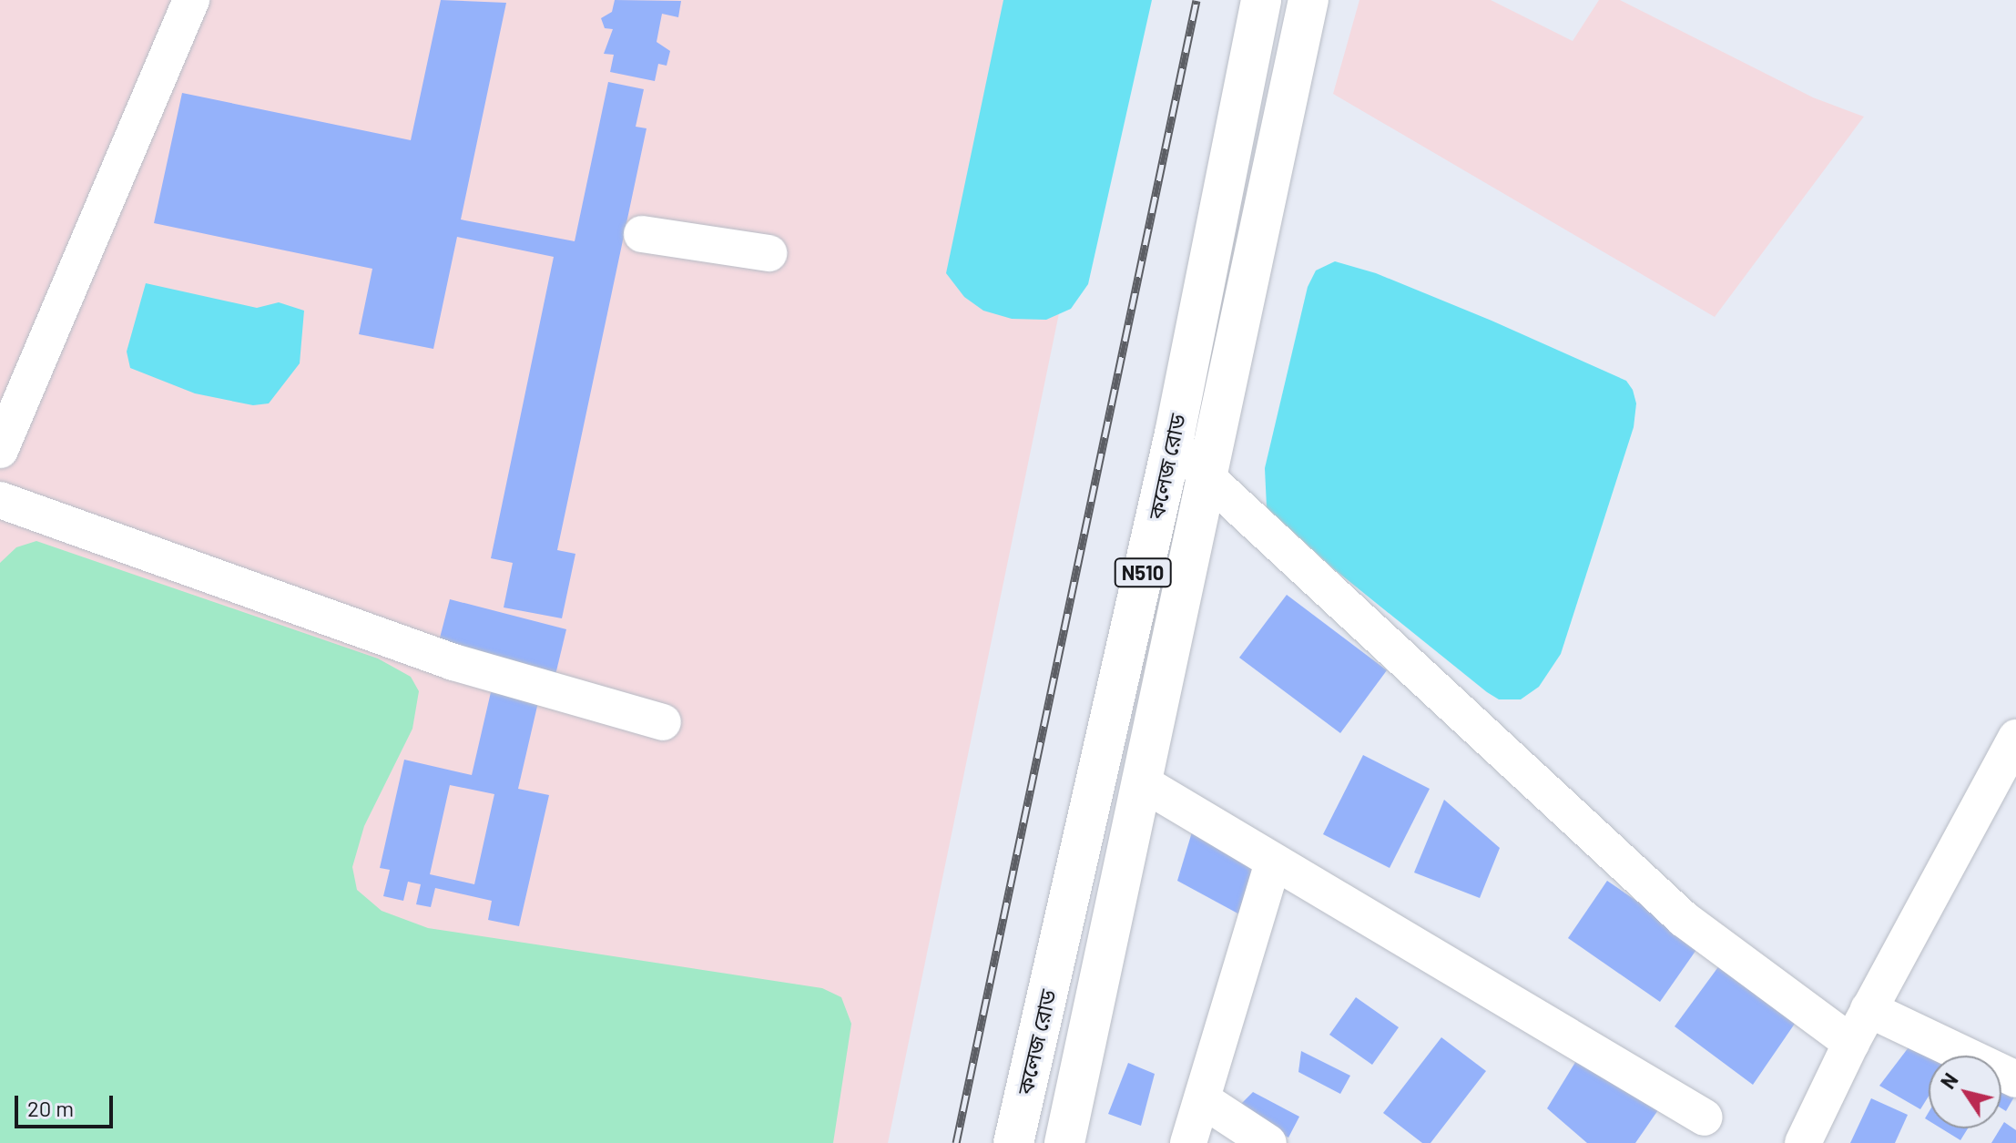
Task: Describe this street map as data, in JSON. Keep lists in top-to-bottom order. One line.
{"streets":{"highway":["কলেজ রোড","N510"]},"scale_bar":"20 m","north":"top left"}
